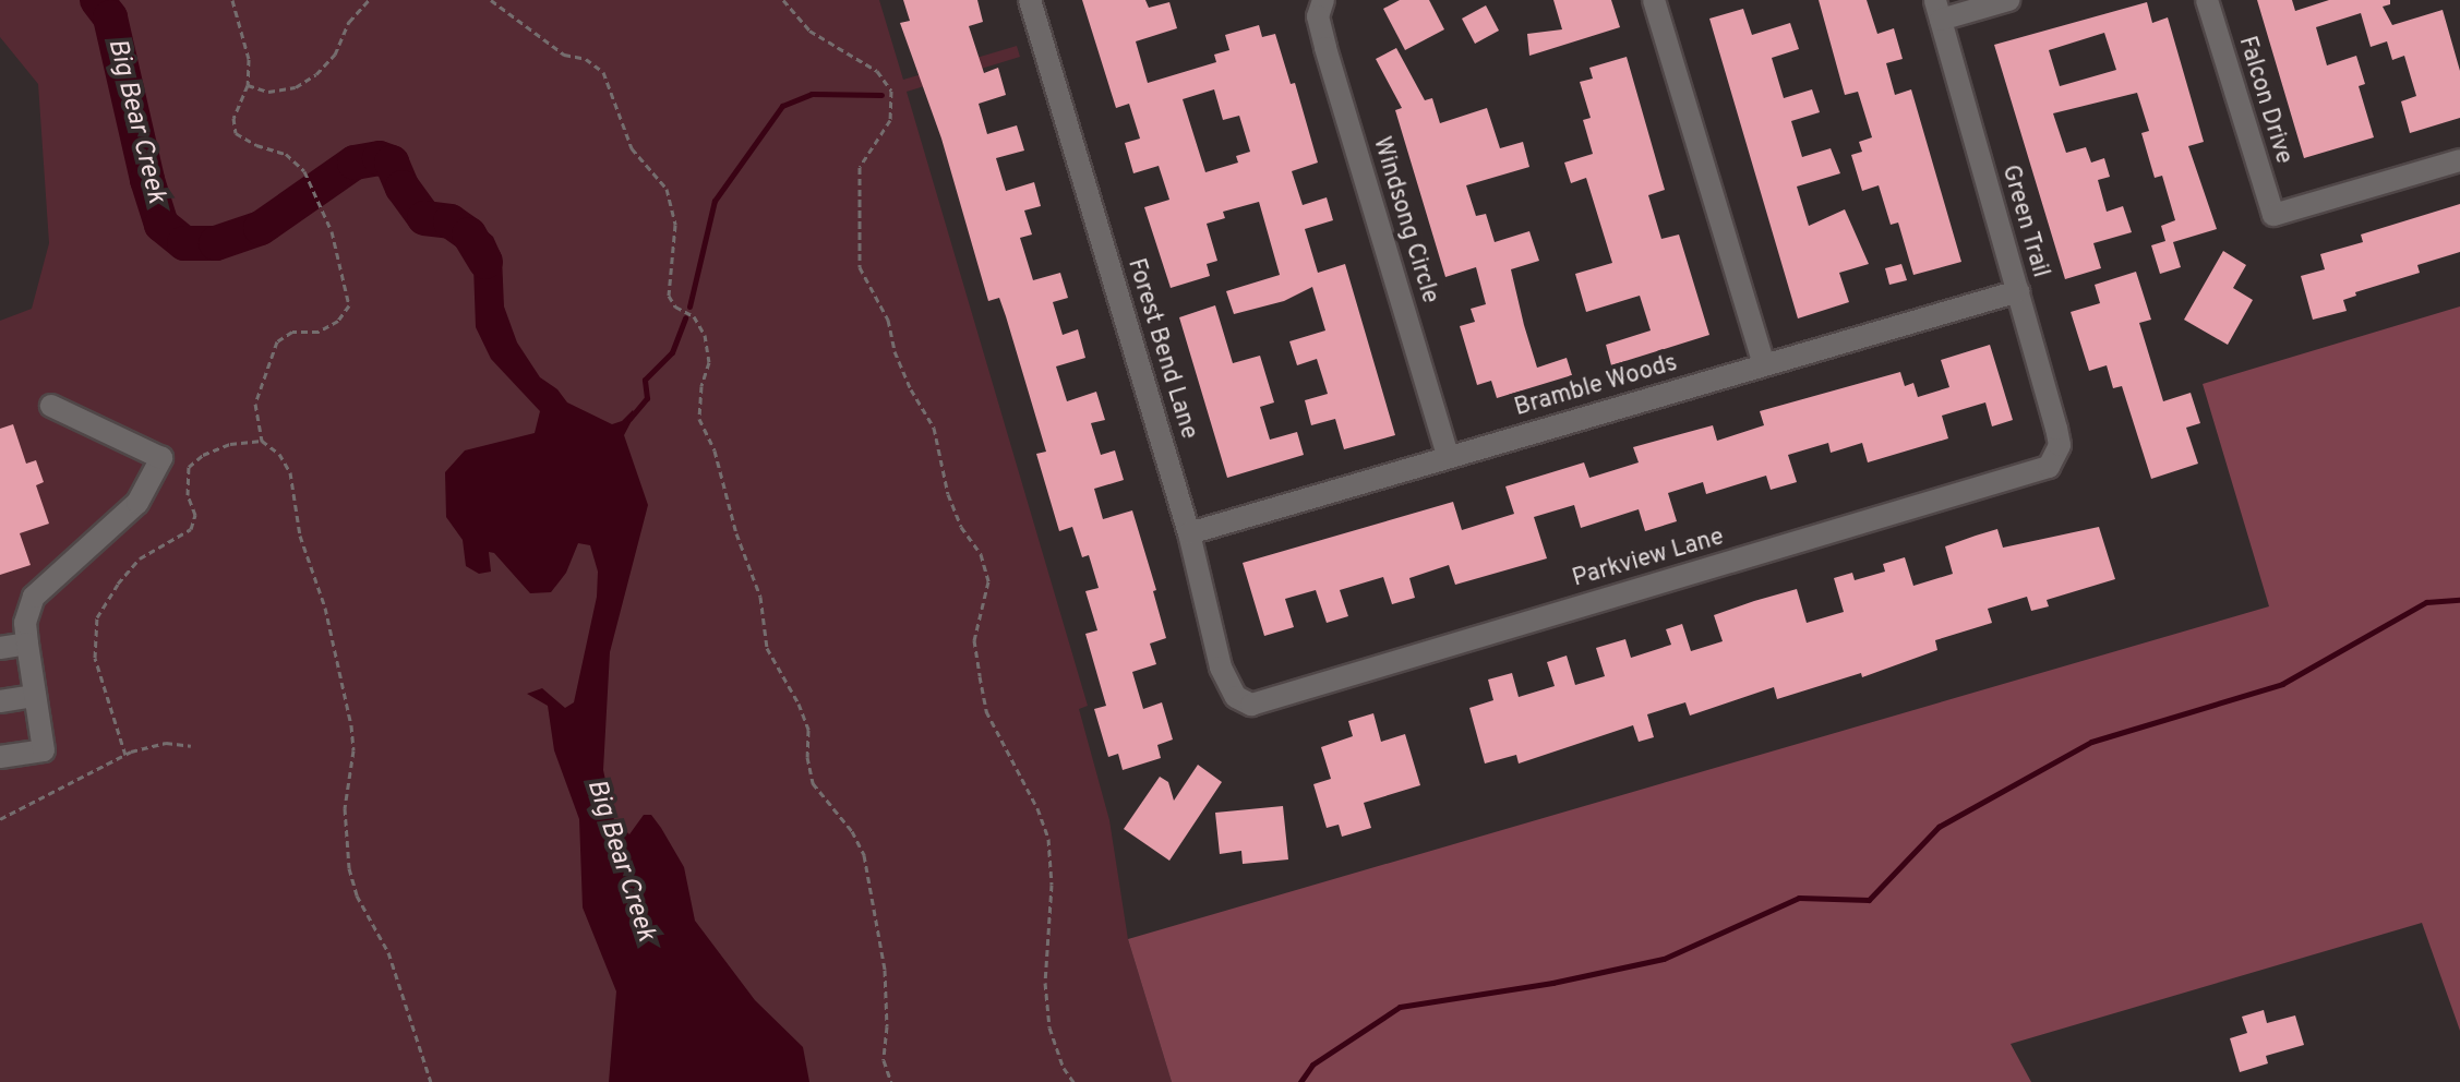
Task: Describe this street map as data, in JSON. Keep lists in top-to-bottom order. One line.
{"streets":{"street":["Falcon Drive","Windsong Circle","Green Trail","Forest Bend Lane","Bramble Woods","Parkview Lane"]},"crossings":[["Windsong Circle","Bramble Woods"],["Green Trail","Bramble Woods"],["Green Trail","Parkview Lane"],["Forest Bend Lane","Bramble Woods"],["Forest Bend Lane","Parkview Lane"]],"water":["Big Bear Creek"]}
